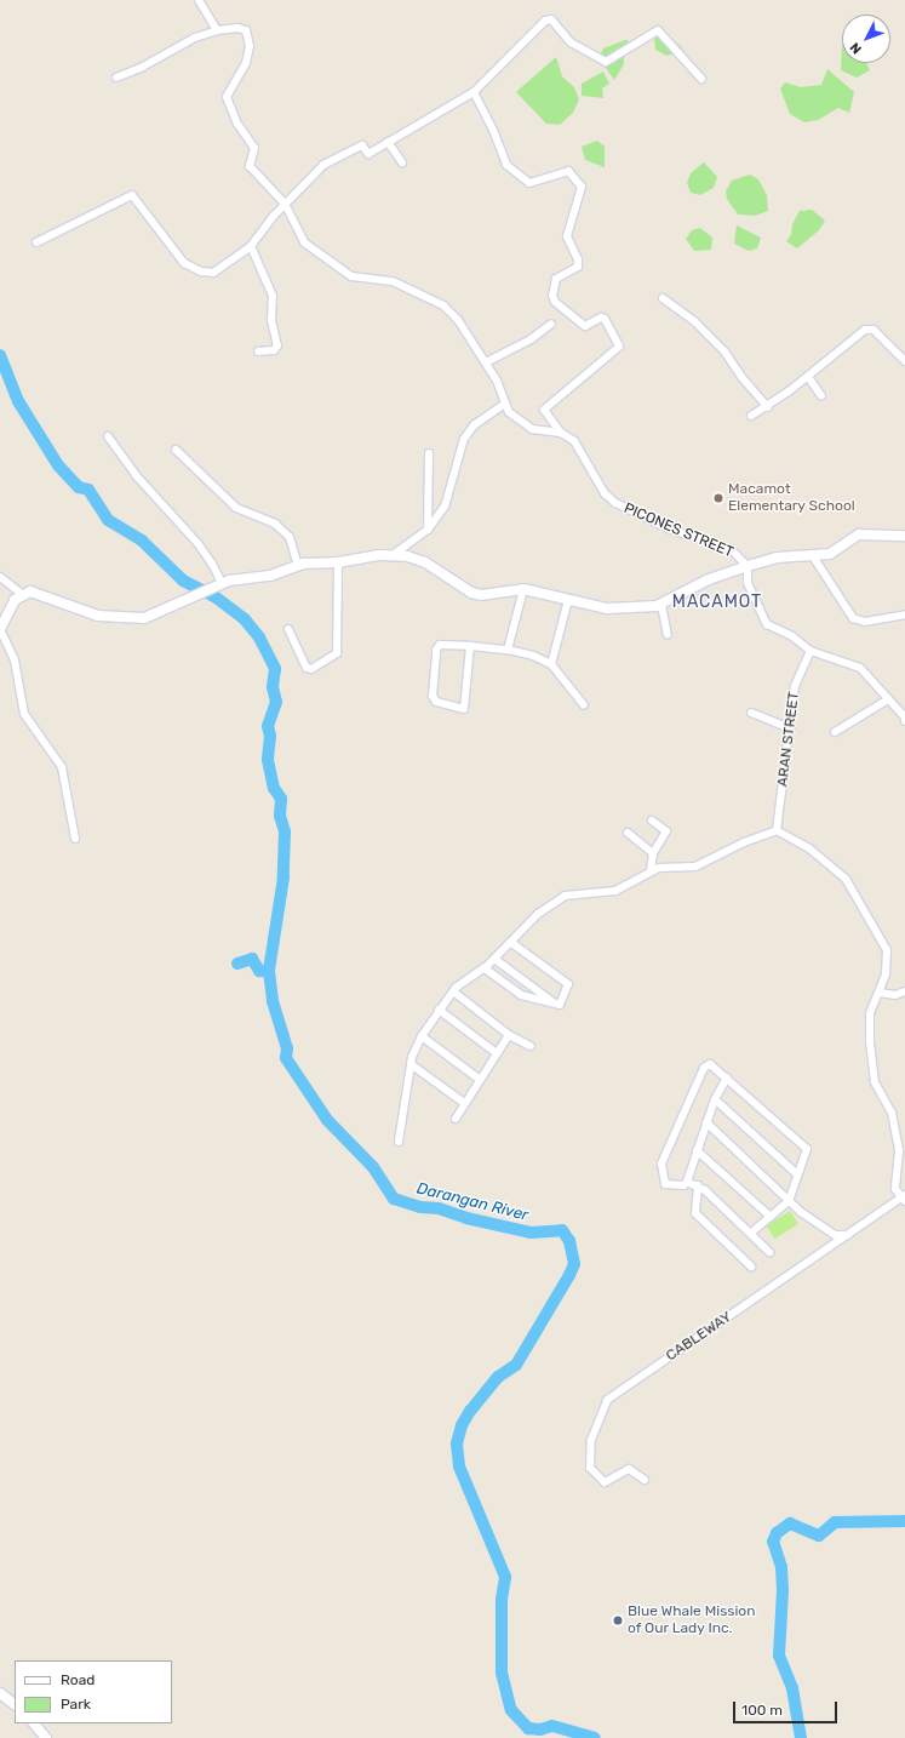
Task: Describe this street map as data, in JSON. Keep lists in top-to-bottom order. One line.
{"streets":{"street":["PICONES STREET","ARAN STREET","CABLEWAY"]},"districts":["MACAMOT"],"water":["Darangan River"],"places":["Macamot Elementary School","Blue Whale Mission of Our Lady Inc."],"legend":["Road","Park"],"scale_bar":"100 m","north":"bottom left"}
